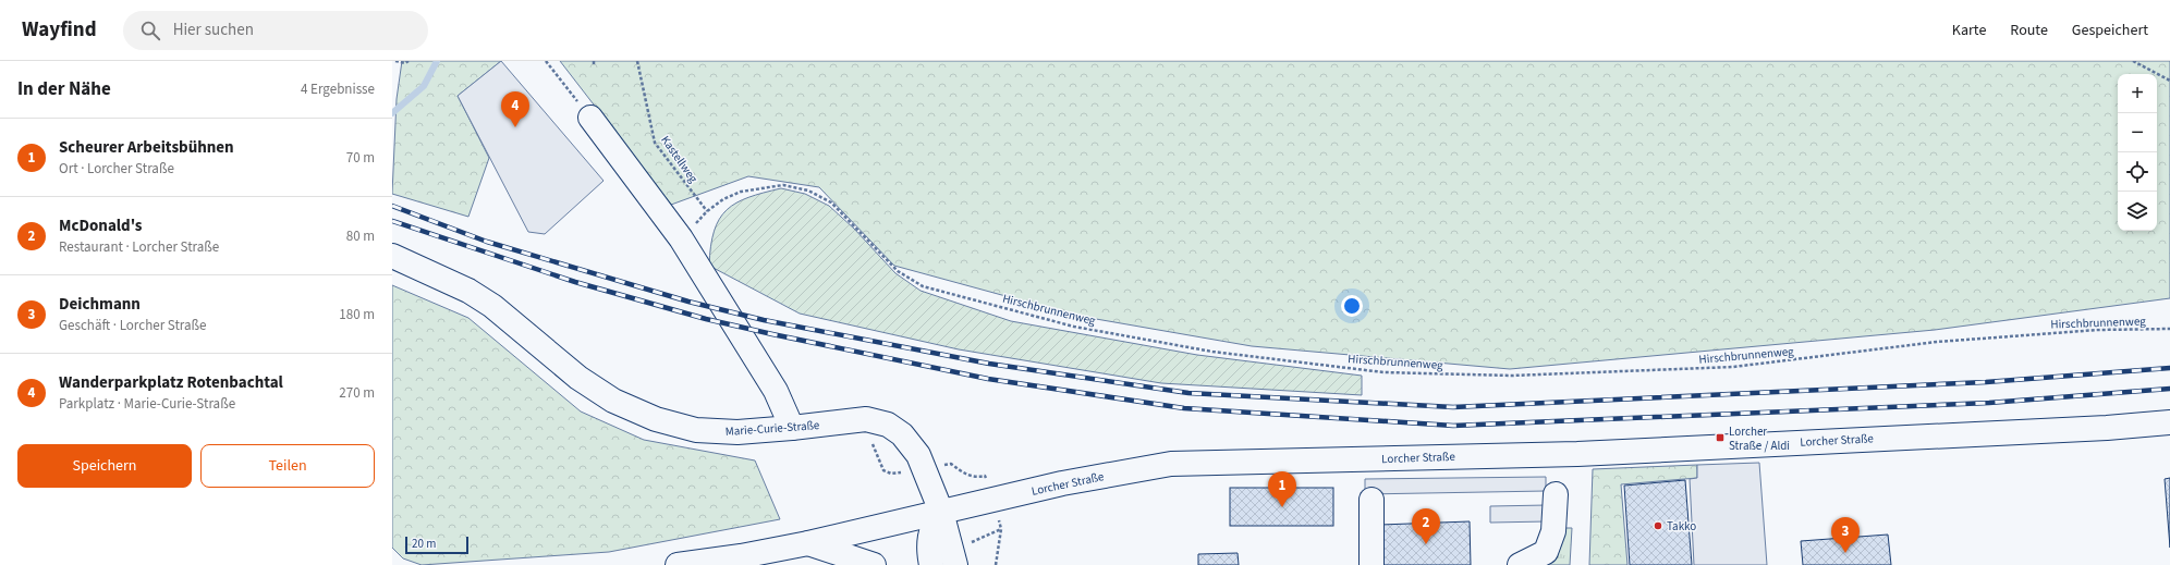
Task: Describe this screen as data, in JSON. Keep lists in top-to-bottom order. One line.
{"streets":{"main road":["Marie-Curie-Straße","Lorcher Straße"],"path":["Kastellweg","Hirschbrunnenweg"]},"crossings":[["Kastellweg","Hirschbrunnenweg"],["Marie-Curie-Straße","Lorcher Straße"]],"places":{"transit":["Lorcher Straße / Aldi"],"other":["Takko"]},"scale_bar":"20 m","page":{"header":"Wayfind","search":"Hier suchen","nav":["Karte","Route","Gespeichert"],"heading":["In der Nähe","4 Ergebnisse"],"map_buttons":["+","−"],"pins":["4","1","2","3"],"list":[{"mark":"1","name":"Scheurer Arbeitsbühnen","note":"Ort · Lorcher Straße","value":"70 m"},{"mark":"2","name":"McDonald's","note":"Restaurant · Lorcher Straße","value":"80 m"},{"mark":"3","name":"Deichmann","note":"Geschäft · Lorcher Straße","value":"180 m"},{"mark":"4","name":"Wanderparkplatz Rotenbachtal","note":"Parkplatz · Marie-Curie-Straße","value":"270 m"}],"buttons":["Speichern","Teilen"],"scale":"20 m"}}
